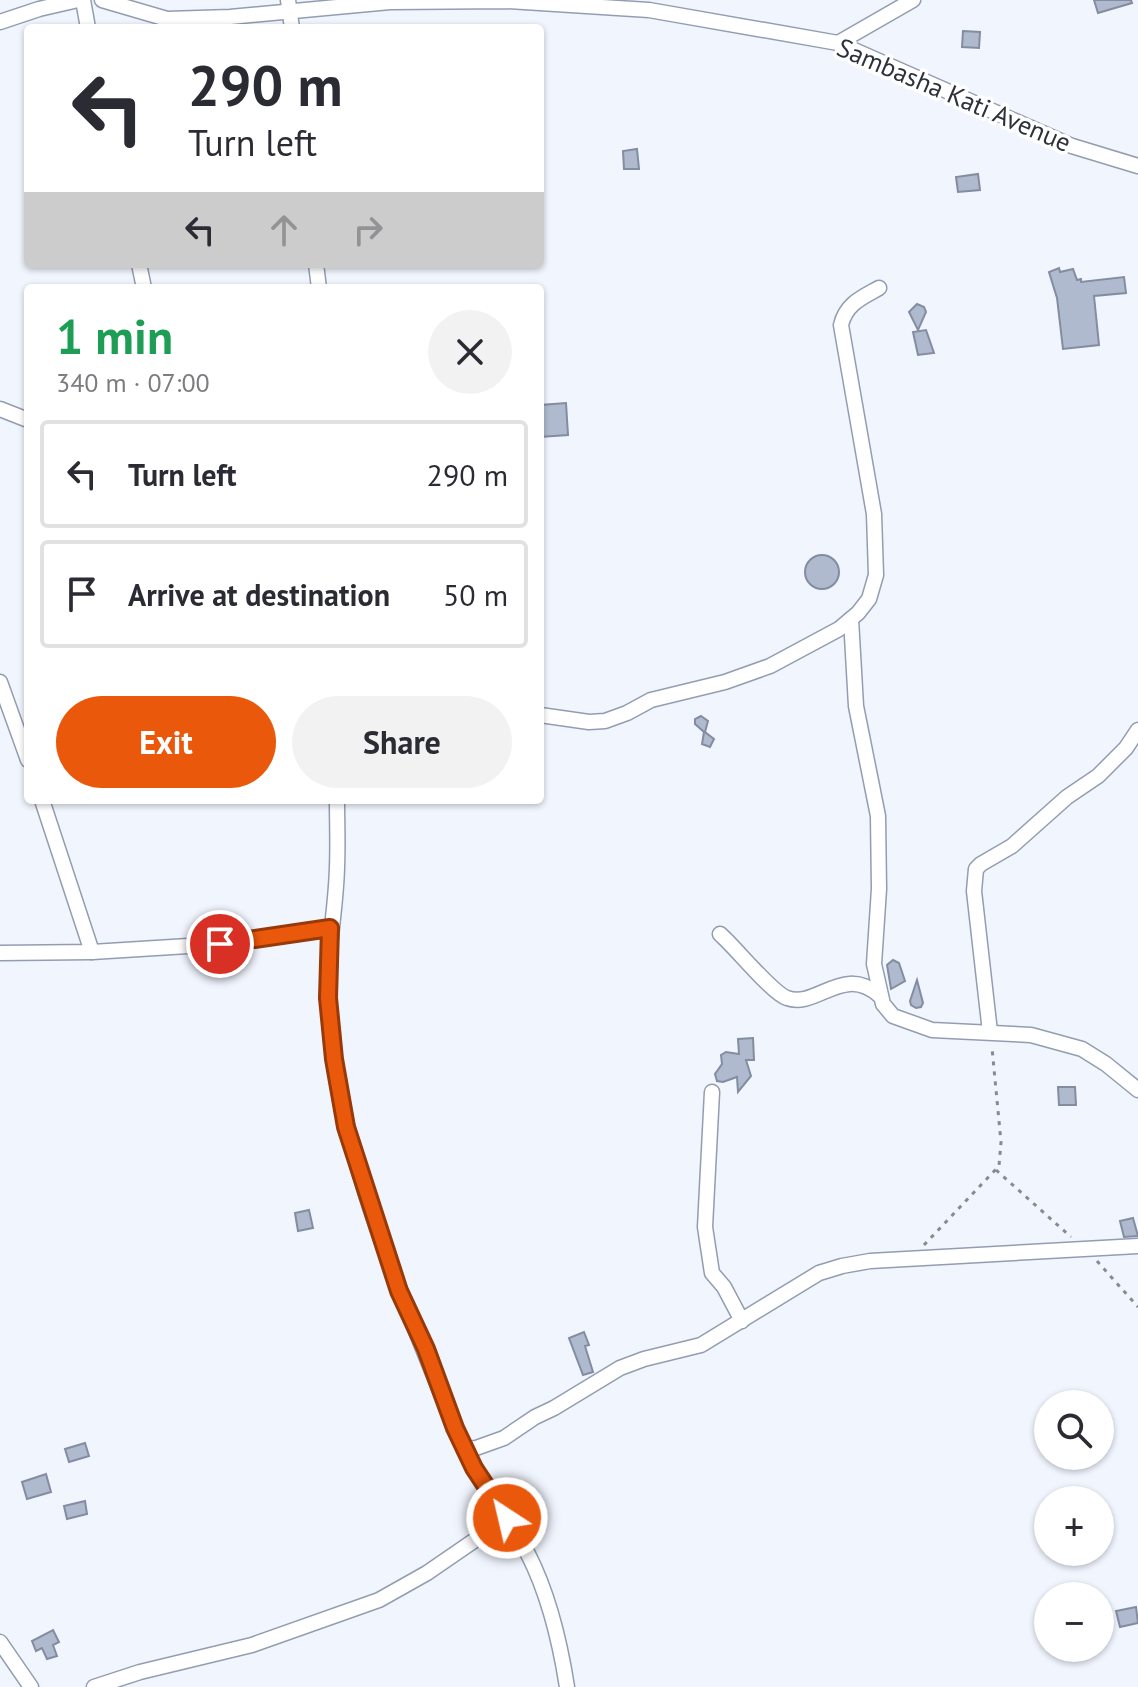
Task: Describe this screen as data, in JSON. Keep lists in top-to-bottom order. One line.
{"streets":{"street":["Sambasha Kati Avenue"]},"page":{"turn":["290 m","Turn left"],"heading":["1 min","340 m · 07:00"],"list":[{"name":"Turn left","value":"290 m"},{"name":"Arrive at destination","value":"50 m"}],"buttons":["Exit","Share"],"map_buttons":["+","−"]}}
